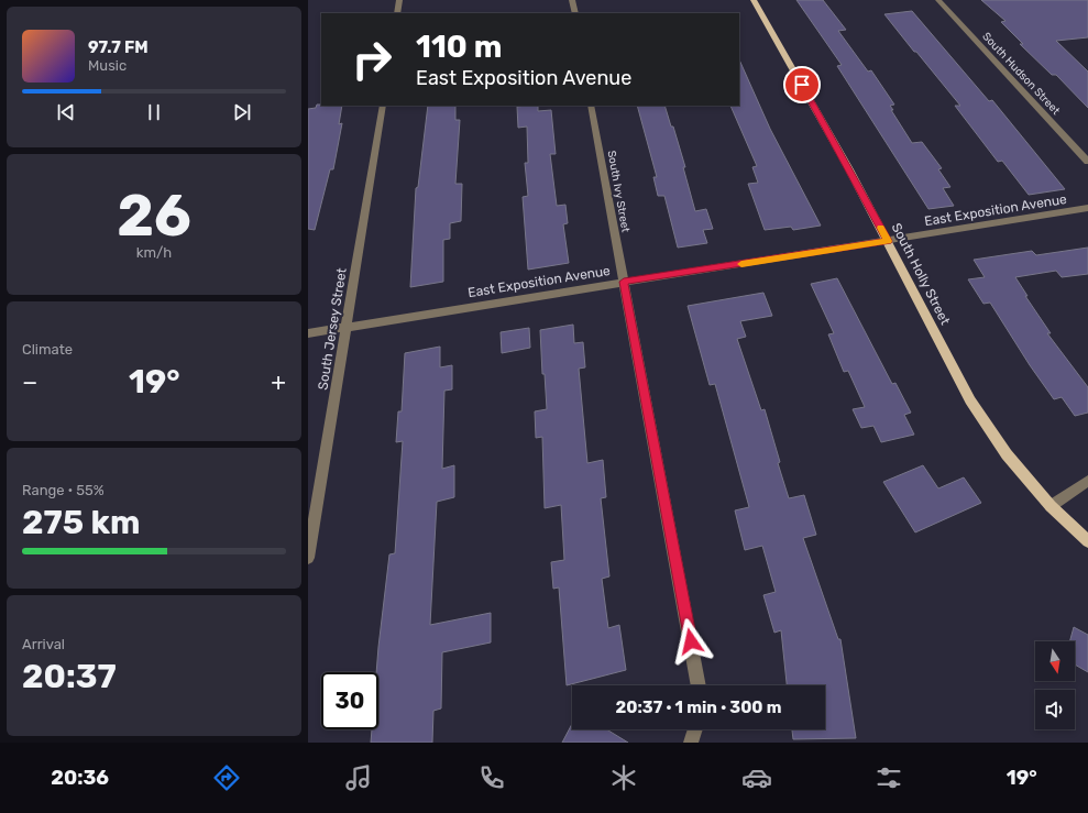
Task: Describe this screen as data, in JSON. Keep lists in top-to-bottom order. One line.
{"streets":{"main road":["South Holly Street"],"street":["South Hudson Street","South Ivy Street","East Exposition Avenue","South Jersey Street"]},"crossings":[["South Ivy Street","East Exposition Avenue"],["East Exposition Avenue","South Holly Street"],["East Exposition Avenue","South Jersey Street"]],"north":"bottom","page":{"turn":["110 m","East Exposition Avenue"],"song":["97.7 FM","Music"],"tile":[["26","km/h"],"Climate",["Range · 55%","275 km"],["Arrival","20:37"]],"heat":["−","19°","+"],"limit":"30","trip":"20:37 · 1 min · 300 m","tabs":["20:36","19°"]}}
